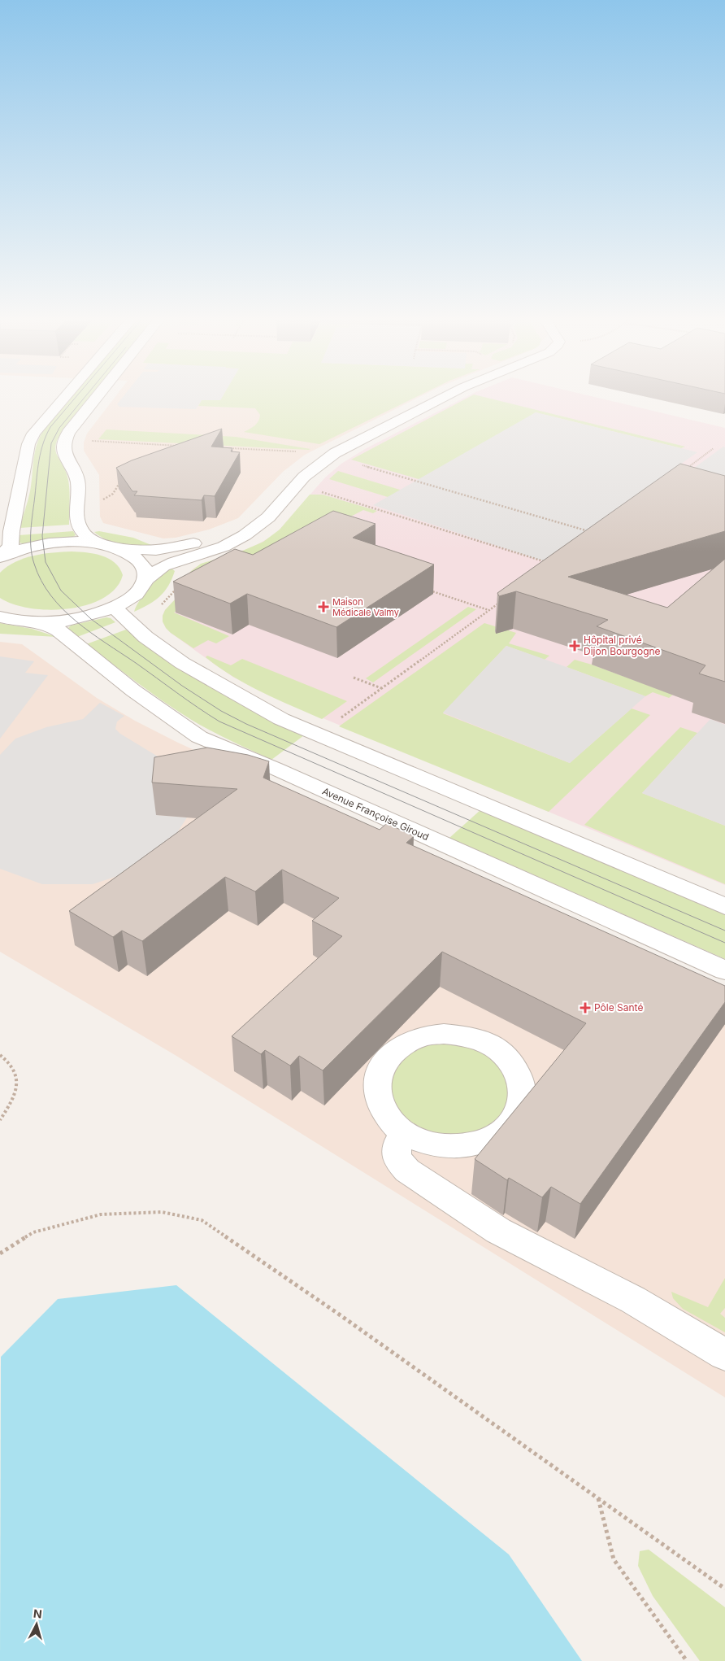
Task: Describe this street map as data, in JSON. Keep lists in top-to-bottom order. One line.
{"streets":{"street":["Avenue Françoise Giroud"]},"places":{"health":["Maison Médicale Valmy","Hôpital privé Dijon Bourgogne","Pôle Santé"]},"north":"top"}
